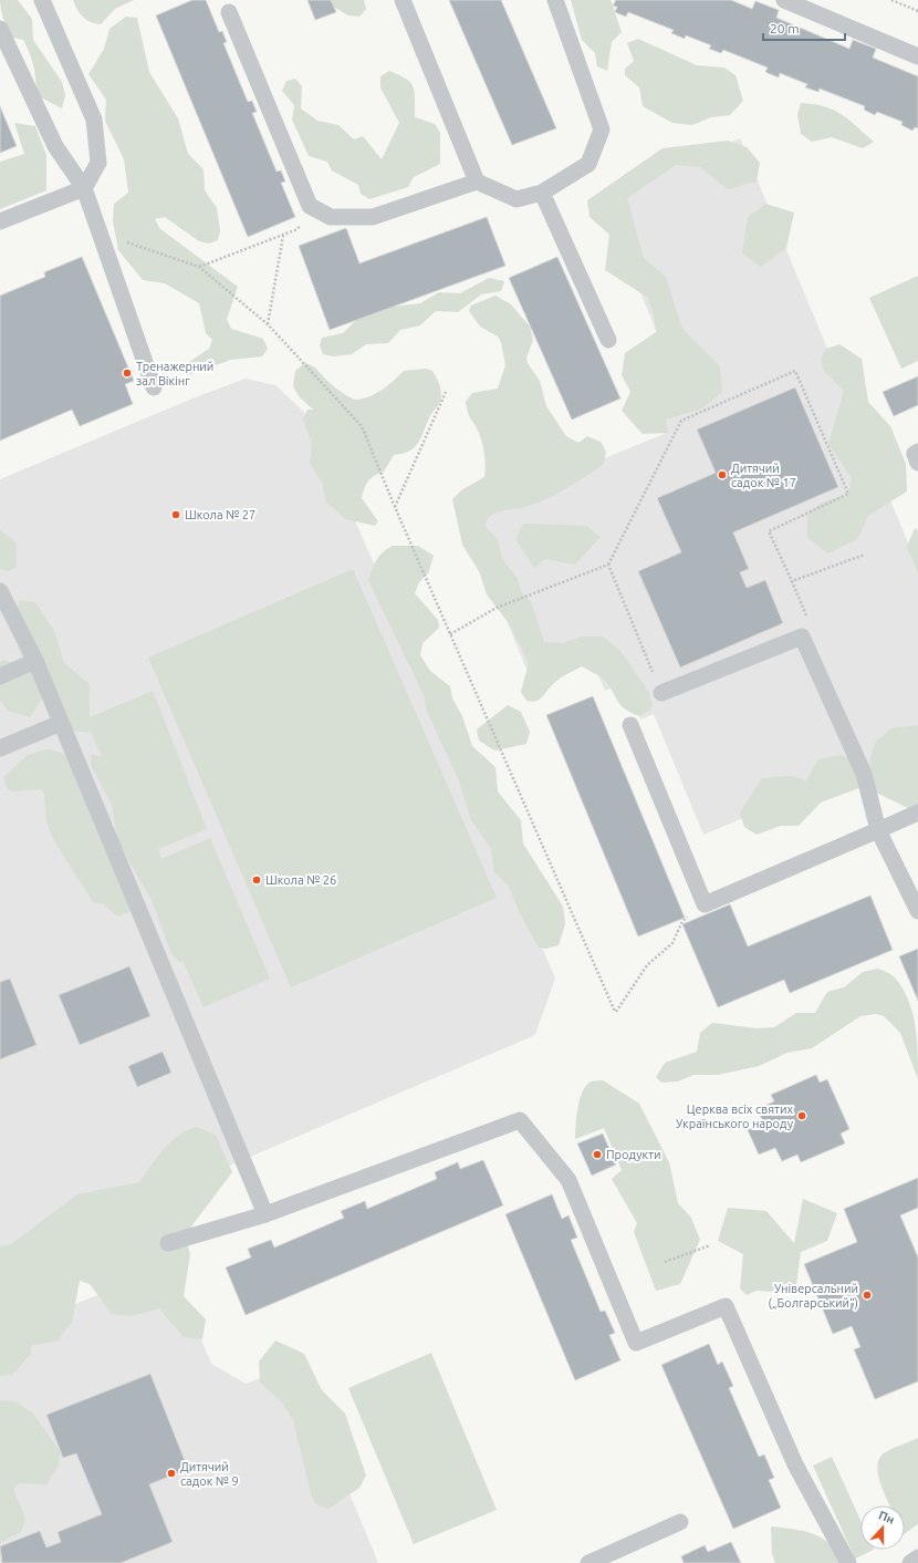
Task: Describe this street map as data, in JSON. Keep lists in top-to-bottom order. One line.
{"places":["Тренажерний зал Вікінг","Дитячий садок № 17","Школа № 27","Школа № 26","Церква всіх святих Українського народу","Продукти","Універсальний („Болгарський“)","Дитячий садок № 9"],"scale_bar":"20 m","north":"top"}
